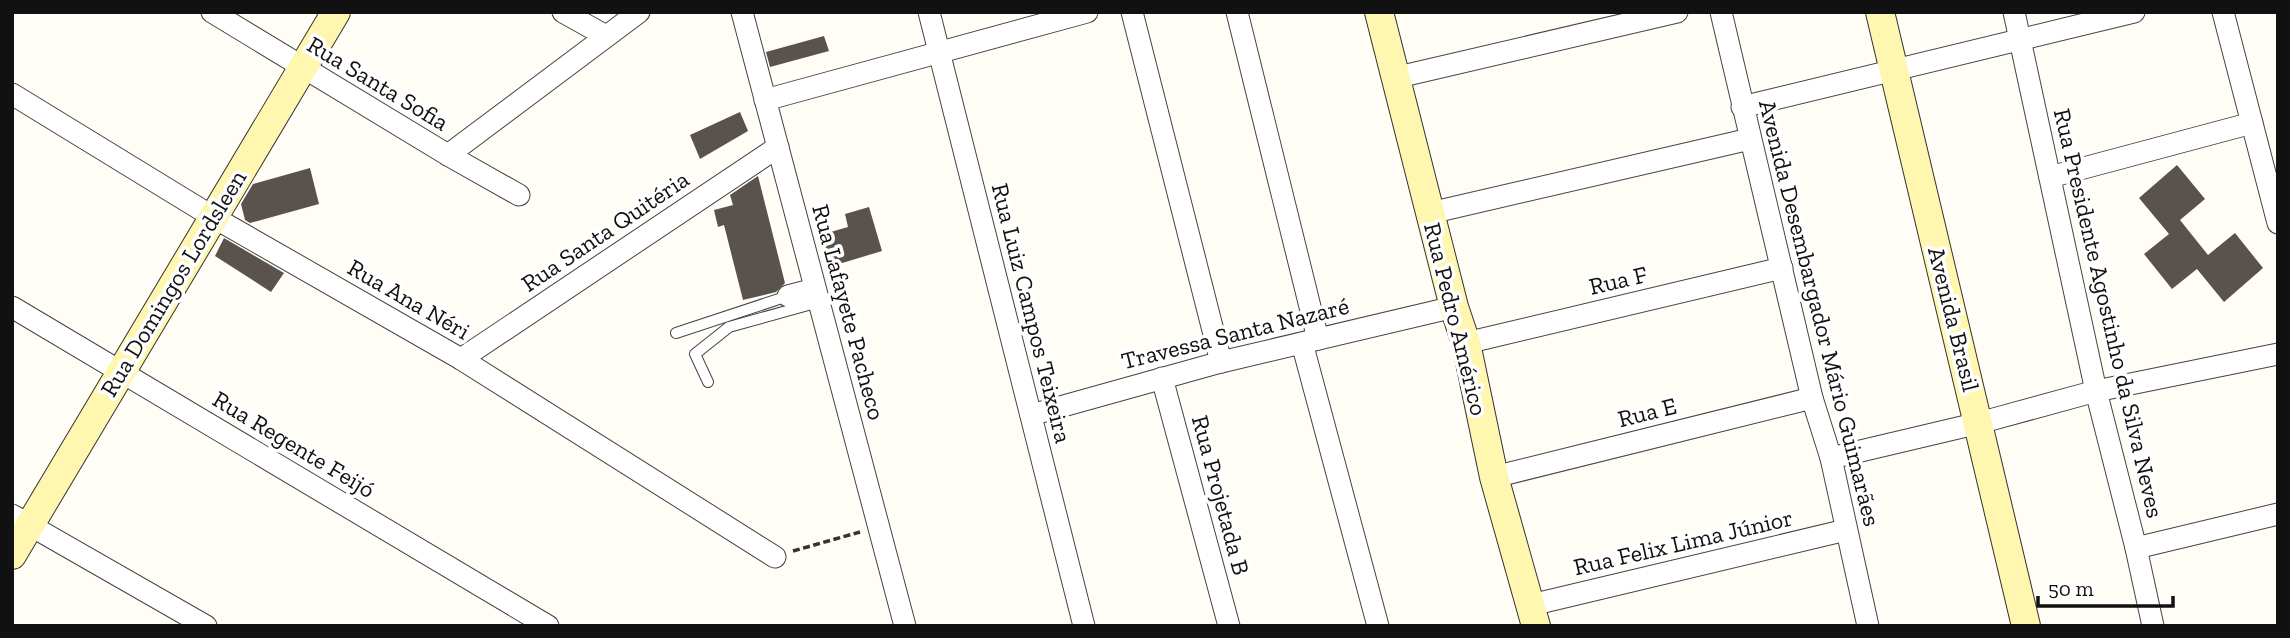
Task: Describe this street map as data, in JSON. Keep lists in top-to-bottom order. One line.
{"streets":{"street":["Rua Santa Sofia","Rua Santa Quitéria","Rua F","Rua Domingos Lordsleen","Rua Ana Néri","Rua Lafayete Pacheco","Rua Luiz Campos Teixeira","Avenida Desembargador Mário Guimarães","Rua Presidente Agostinho da Silva Neves","Rua Pedro Américo","Avenida Brasil","Travessa Santa Nazaré","Rua E","Rua Regente Feijó","Rua Projetada B","Rua Felix Lima Júnior"]},"crossings":[["Rua Santa Sofia","Rua Domingos Lordsleen"],["Rua Santa Quitéria","Rua Ana Néri"],["Rua Santa Quitéria","Rua Lafayete Pacheco"],["Rua F","Avenida Desembargador Mário Guimarães"],["Rua F","Rua Pedro Américo"],["Rua Domingos Lordsleen","Rua Ana Néri"],["Rua Domingos Lordsleen","Rua Regente Feijó"],["Rua Luiz Campos Teixeira","Travessa Santa Nazaré"],["Avenida Desembargador Mário Guimarães","Rua E"],["Avenida Desembargador Mário Guimarães","Rua Felix Lima Júnior"],["Rua Pedro Américo","Travessa Santa Nazaré"],["Rua Pedro Américo","Rua E"],["Rua Pedro Américo","Rua Felix Lima Júnior"],["Travessa Santa Nazaré","Rua Projetada B"]],"scale_bar":"50 m"}
